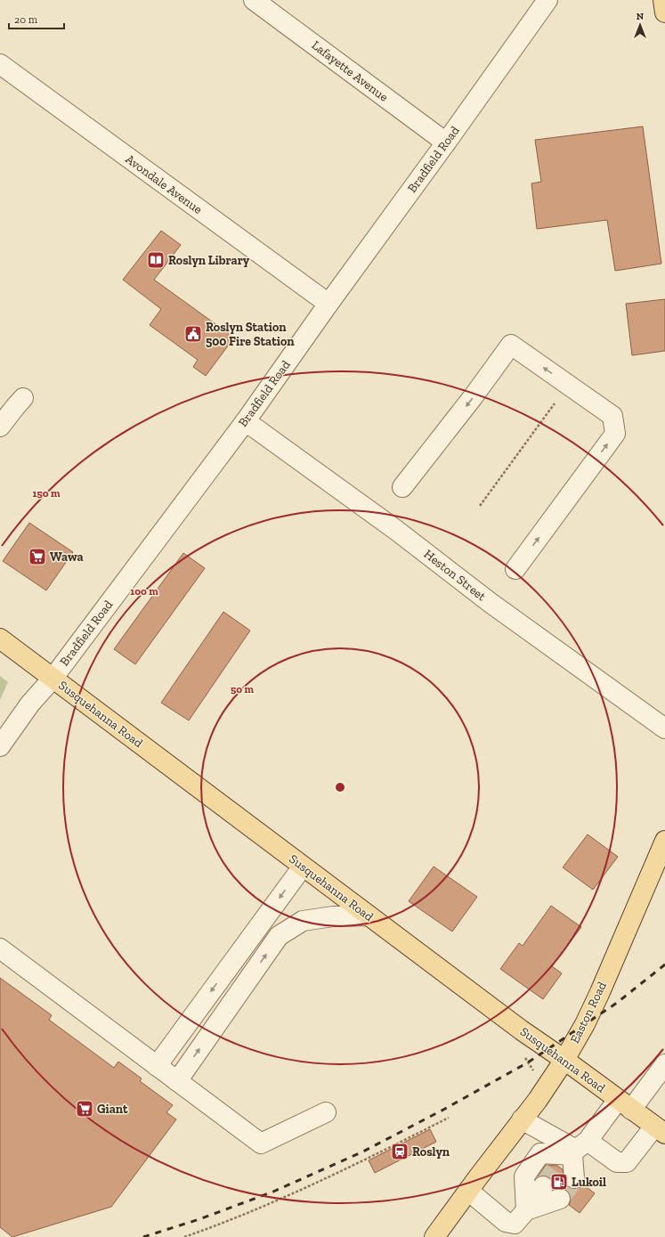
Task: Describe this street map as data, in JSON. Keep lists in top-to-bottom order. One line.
{"streets":{"main road":["Susquehanna Road","Easton Road"],"street":["Lafayette Avenue","Bradfield Road","Avondale Avenue","Heston Street"]},"crossings":[["Lafayette Avenue","Bradfield Road"],["Bradfield Road","Avondale Avenue"],["Bradfield Road","Heston Street"],["Bradfield Road","Susquehanna Road"],["Susquehanna Road","Easton Road"]],"places":{"library":["Roslyn Library"],"public building":["Roslyn Station 500 Fire Station"],"supermarket":["Wawa","Giant"],"station":["Roslyn"],"fuel station":["Lukoil"]},"scale_bar":"20 m","north":"top","rings":["150 m","100 m","50 m"]}
